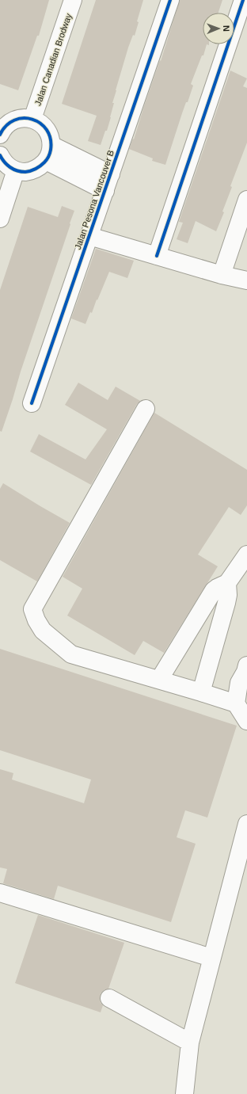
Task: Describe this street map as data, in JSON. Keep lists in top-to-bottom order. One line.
{"streets":{"street":["Jalan Canadian Brodway","Jalan Pesona Vancouver B"]},"north":"right"}
